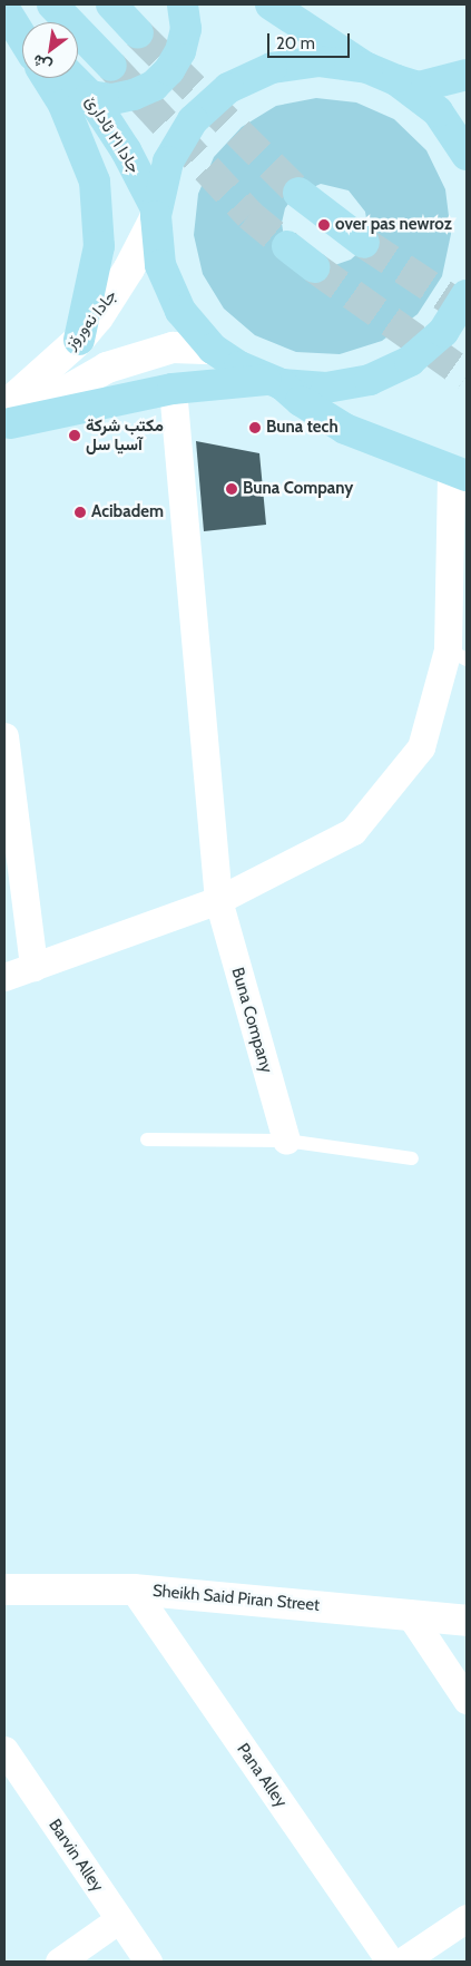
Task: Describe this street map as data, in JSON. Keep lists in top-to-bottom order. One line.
{"streets":{"main road":["جادا ٢١ ئادارێ"],"street":["جادا نەورۆز","Buna Company","Sheikh Said Piran Street","Pana Alley","Barvin Alley"]},"crossings":[["جادا ٢١ ئادارێ","جادا نەورۆز"],["Sheikh Said Piran Street","Pana Alley"]],"places":["over pas newroz","Buna tech","مكتب شركة آسيا سل","Buna Company","Acibadem"],"scale_bar":"20 m","north":"bottom left"}
